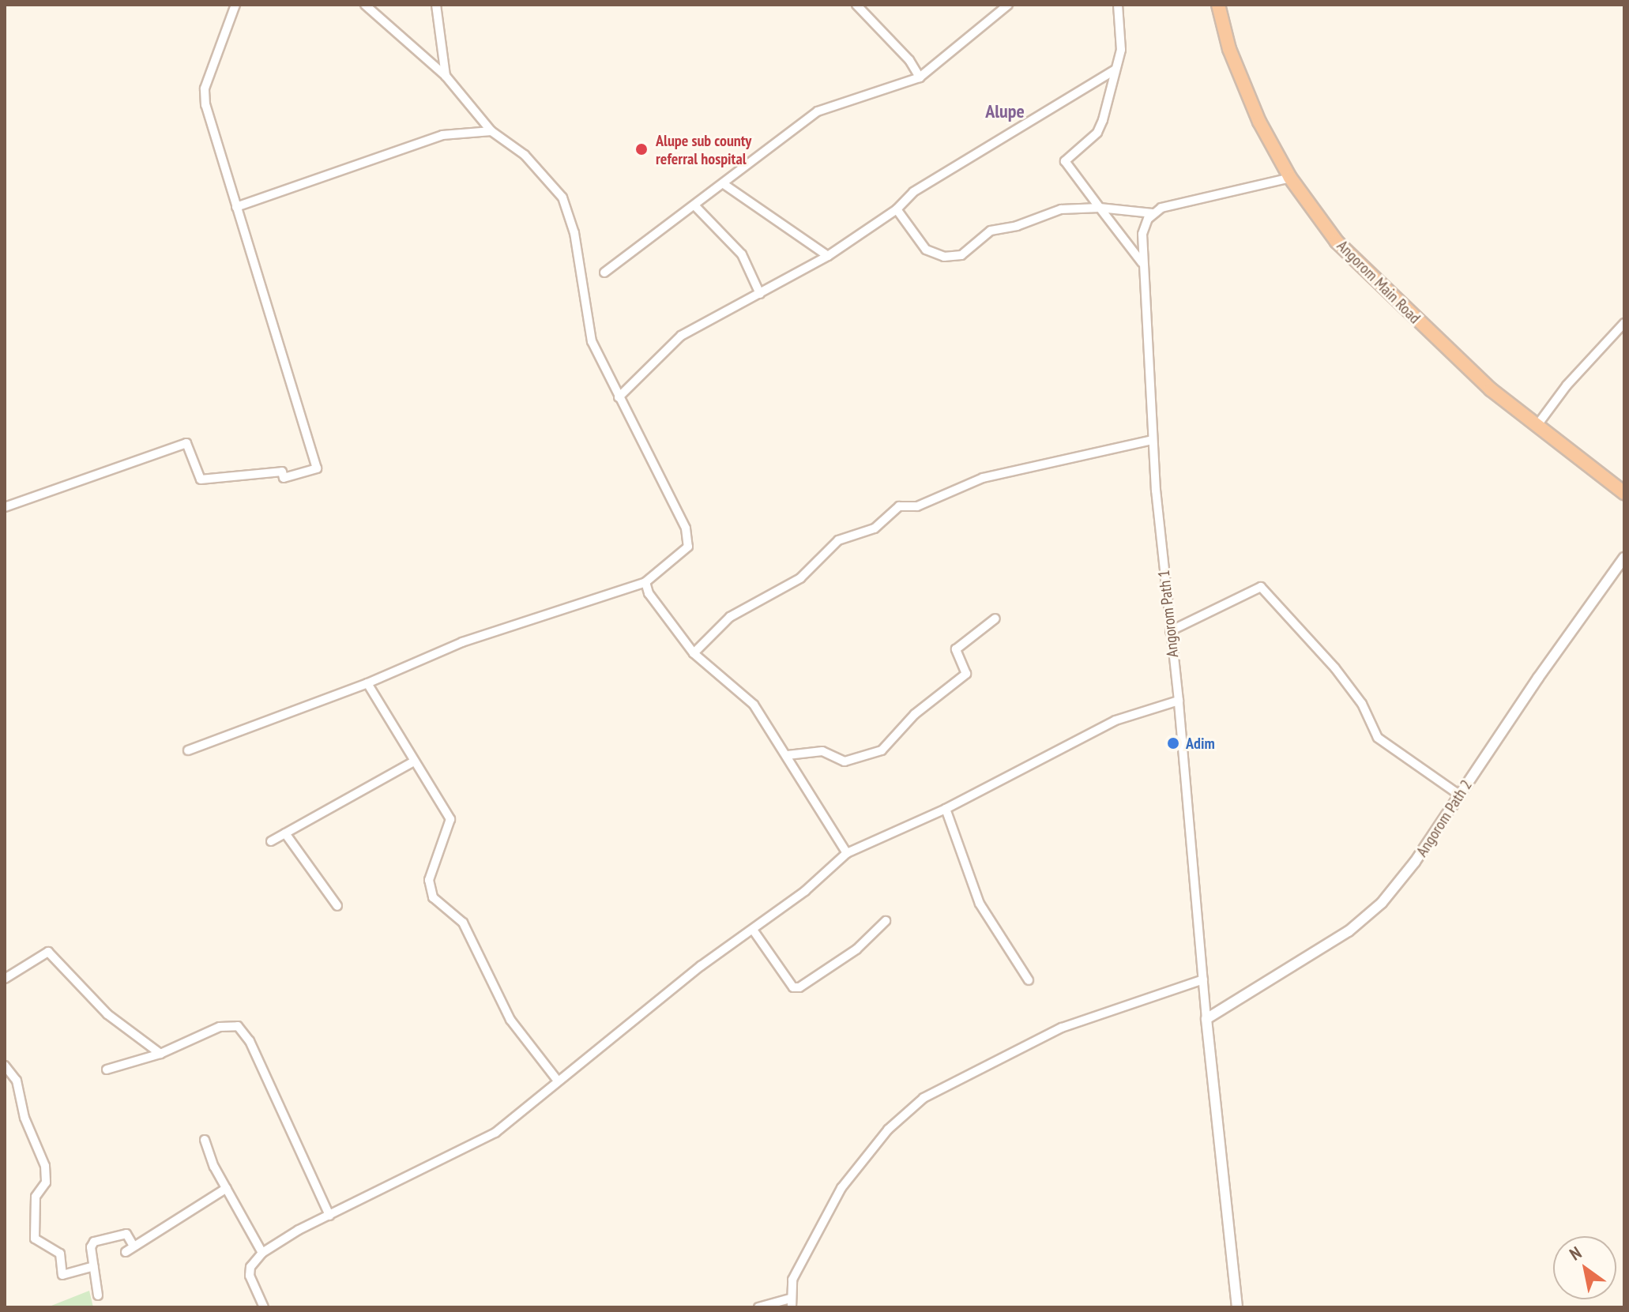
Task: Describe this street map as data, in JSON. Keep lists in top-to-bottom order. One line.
{"streets":{"highway":["Angorom Main Road"],"street":["Angorom Path 1","Angorom Path 2"]},"crossings":[["Angorom Path 1","Angorom Path 2"]],"districts":["Alupe"],"places":["Alupe sub county referral hospital","Adim"],"north":"top left"}
